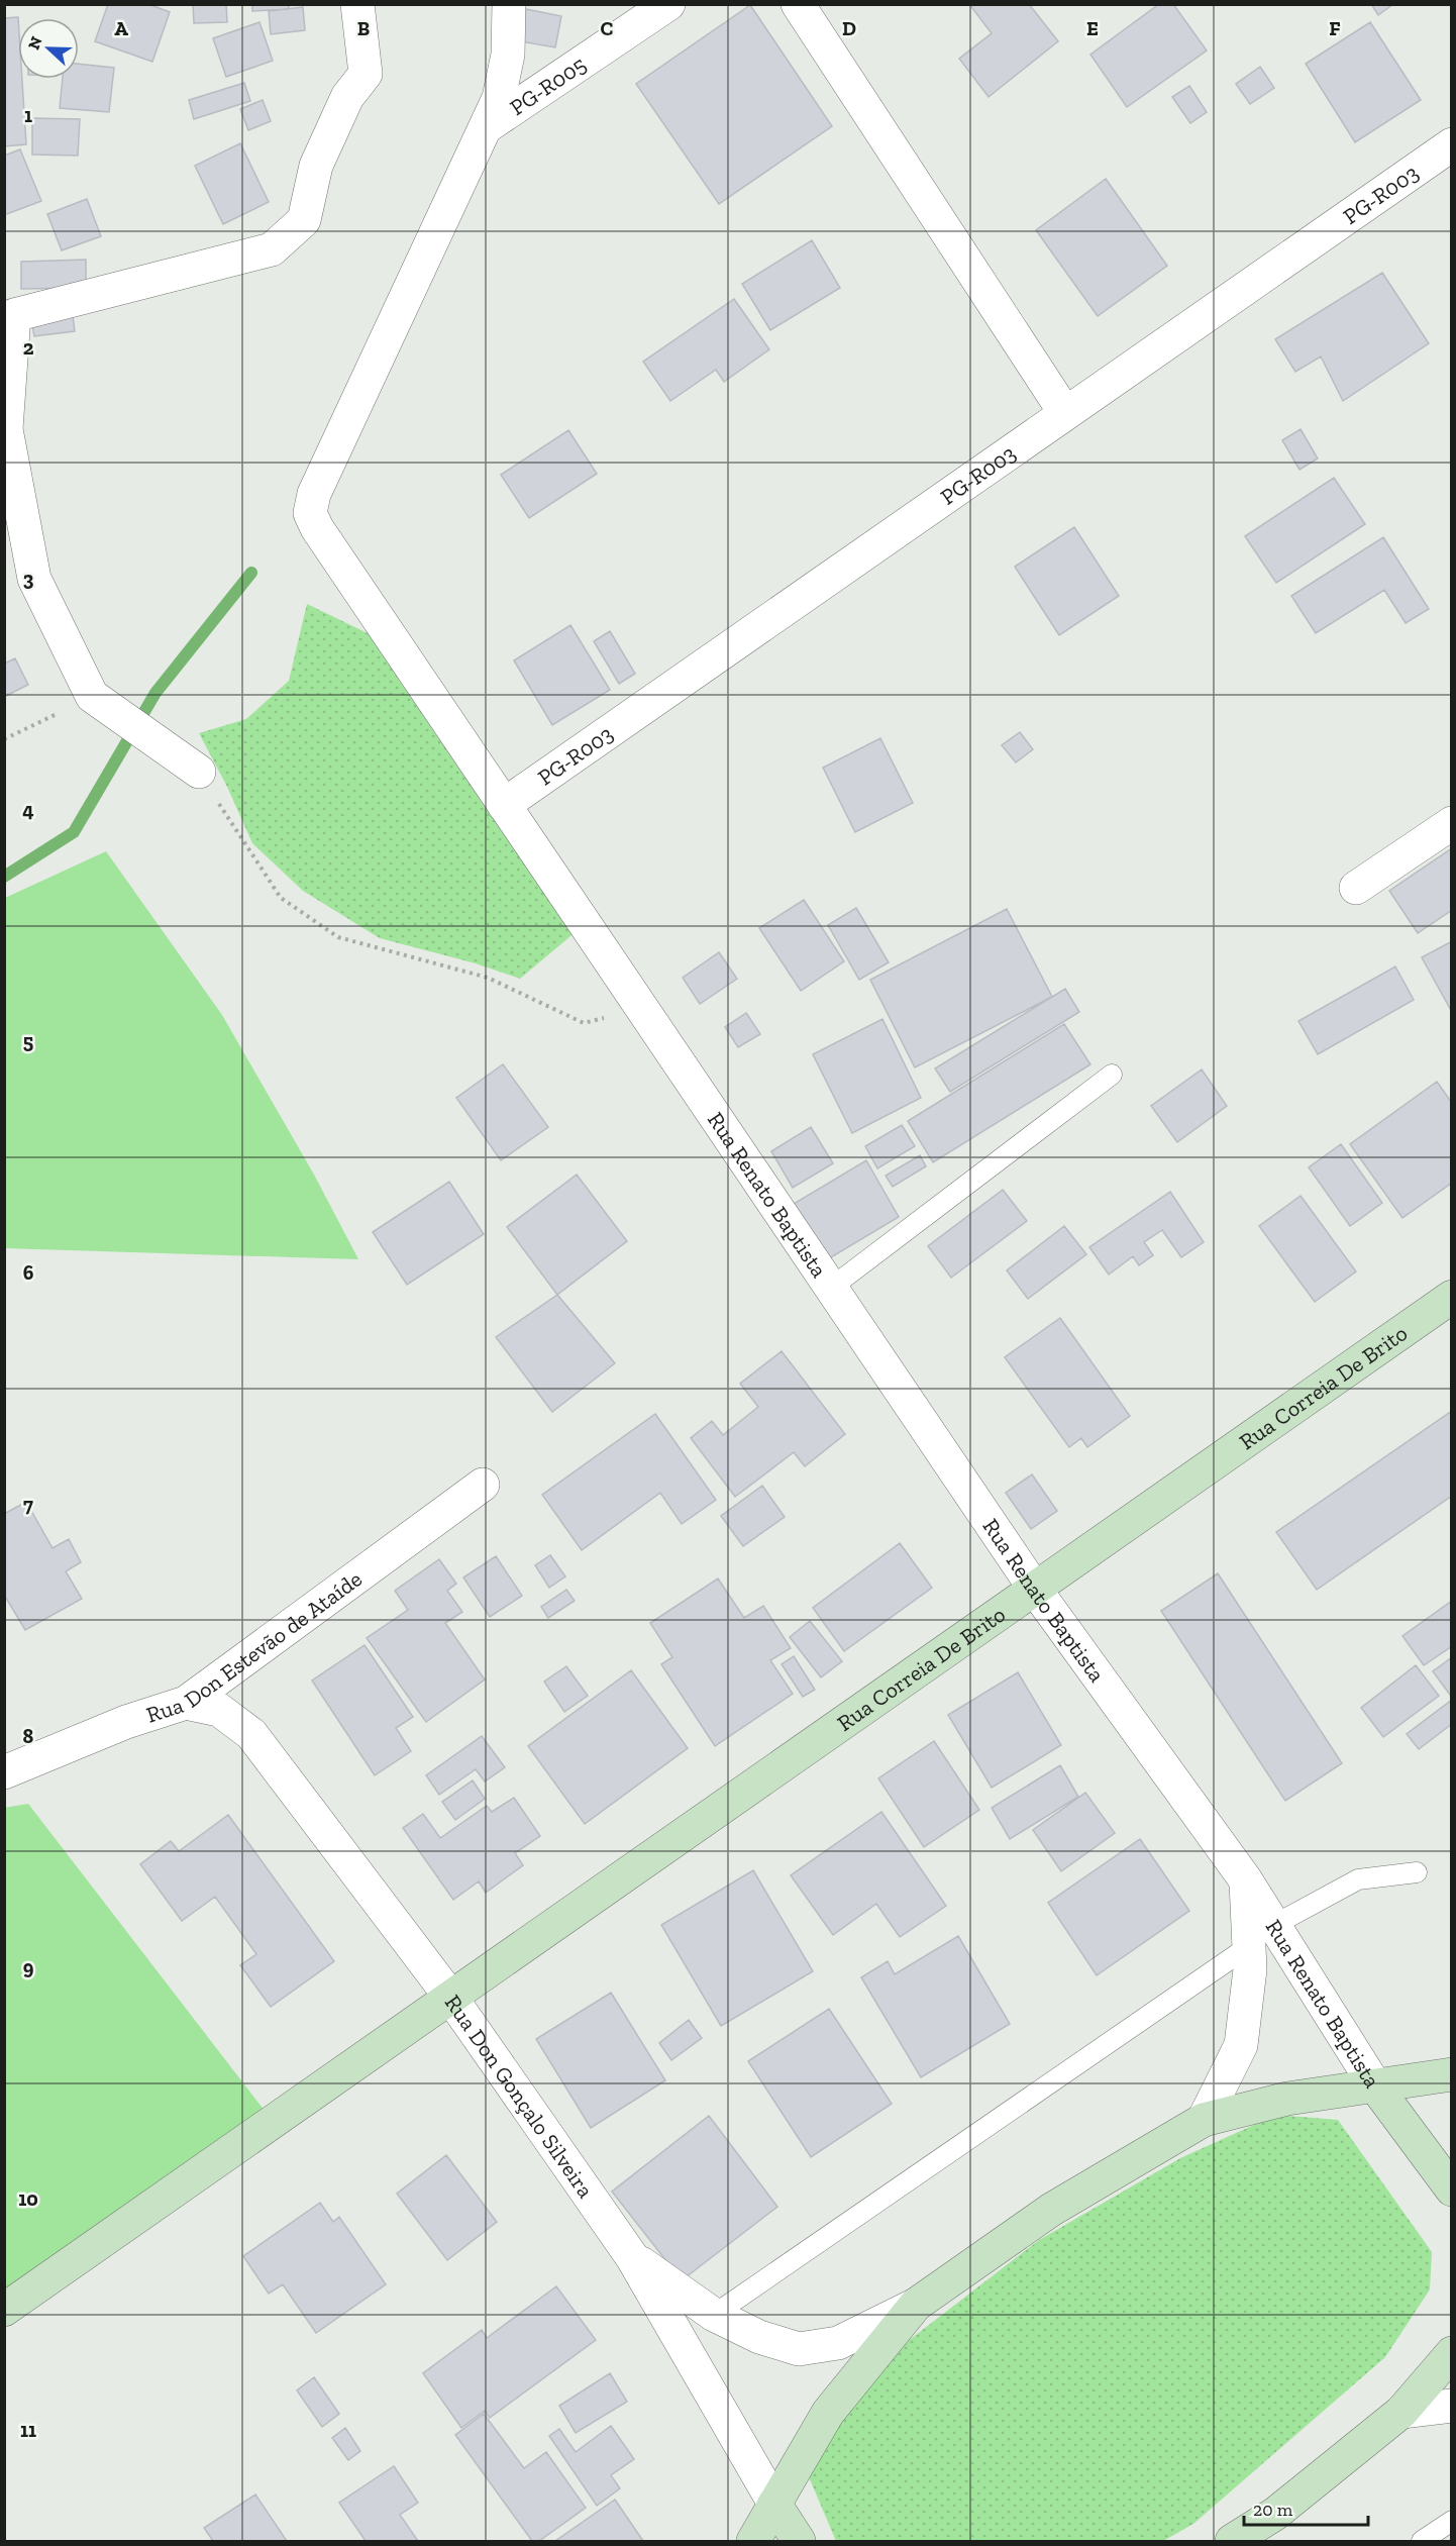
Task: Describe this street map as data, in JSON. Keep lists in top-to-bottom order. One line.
{"streets":{"street":["PG-R005","PG-R003","Rua Renato Baptista","Rua Correia De Brito","Rua Don Estevão de Ataíde","Rua Don Gonçalo Silveira"]},"crossings":[["PG-R005","Rua Renato Baptista"],["PG-R003","Rua Renato Baptista"],["Rua Renato Baptista","Rua Correia De Brito"],["Rua Correia De Brito","Rua Don Gonçalo Silveira"],["Rua Don Estevão de Ataíde","Rua Don Gonçalo Silveira"]],"scale_bar":"20 m","north":"left","grid":{"columns":["A","B","C","D","E","F"],"rows":["1","2","3","4","5","6","7","8","9","10","11"]}}
